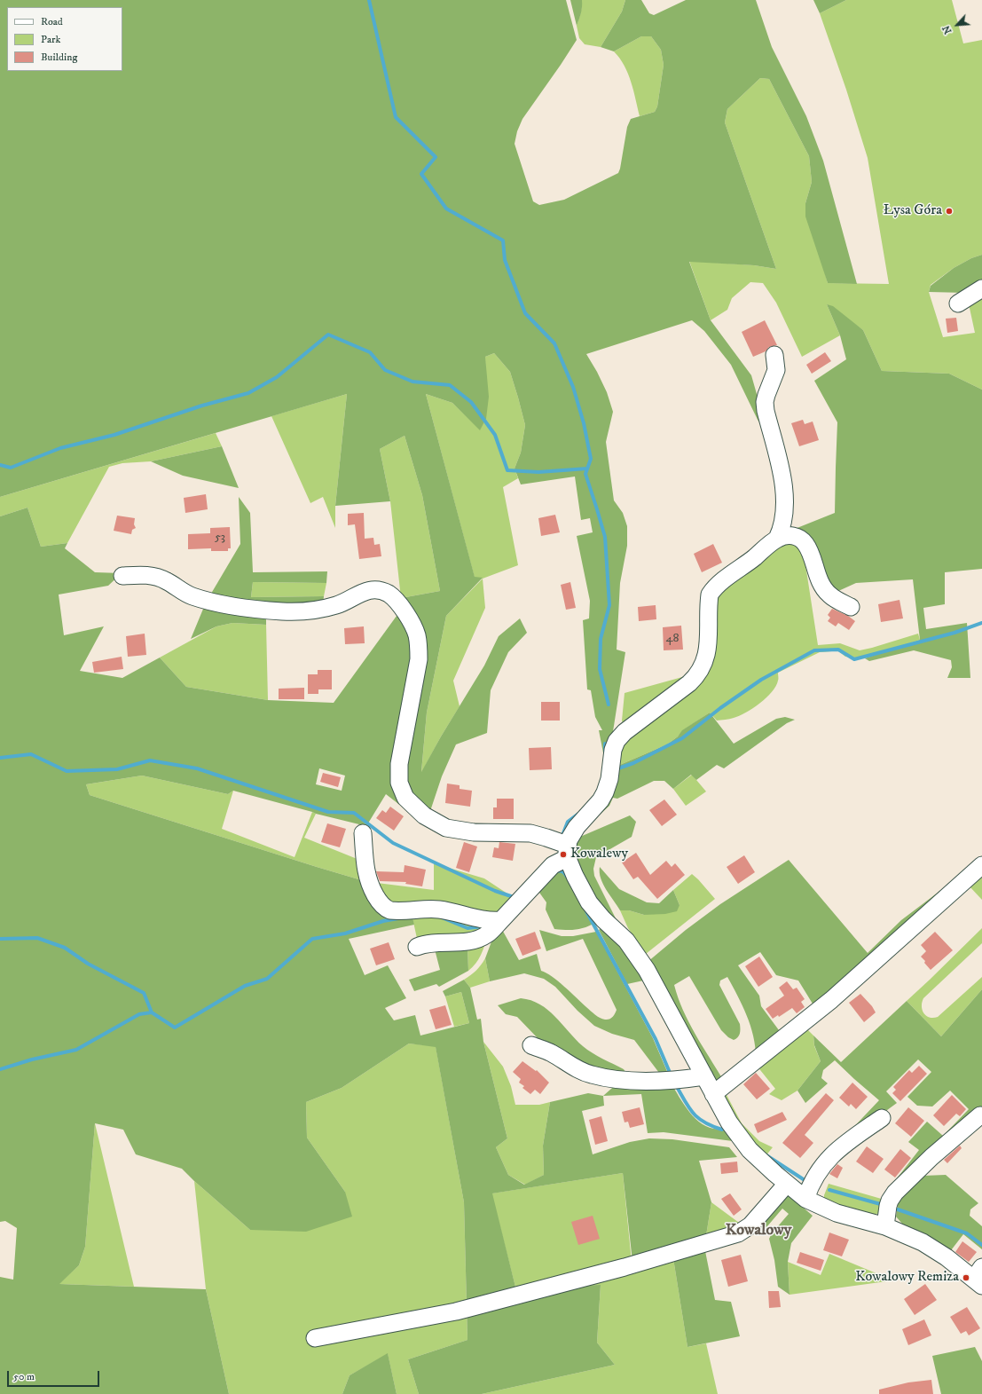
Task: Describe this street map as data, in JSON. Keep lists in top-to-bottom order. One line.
{"districts":["Kowalowy"],"places":["Łysa Góra","Kowalewy","Kowalowy Remiza"],"house_numbers":["53","48"],"legend":["Road","Park","Building"],"scale_bar":"50 m","north":"bottom left"}
